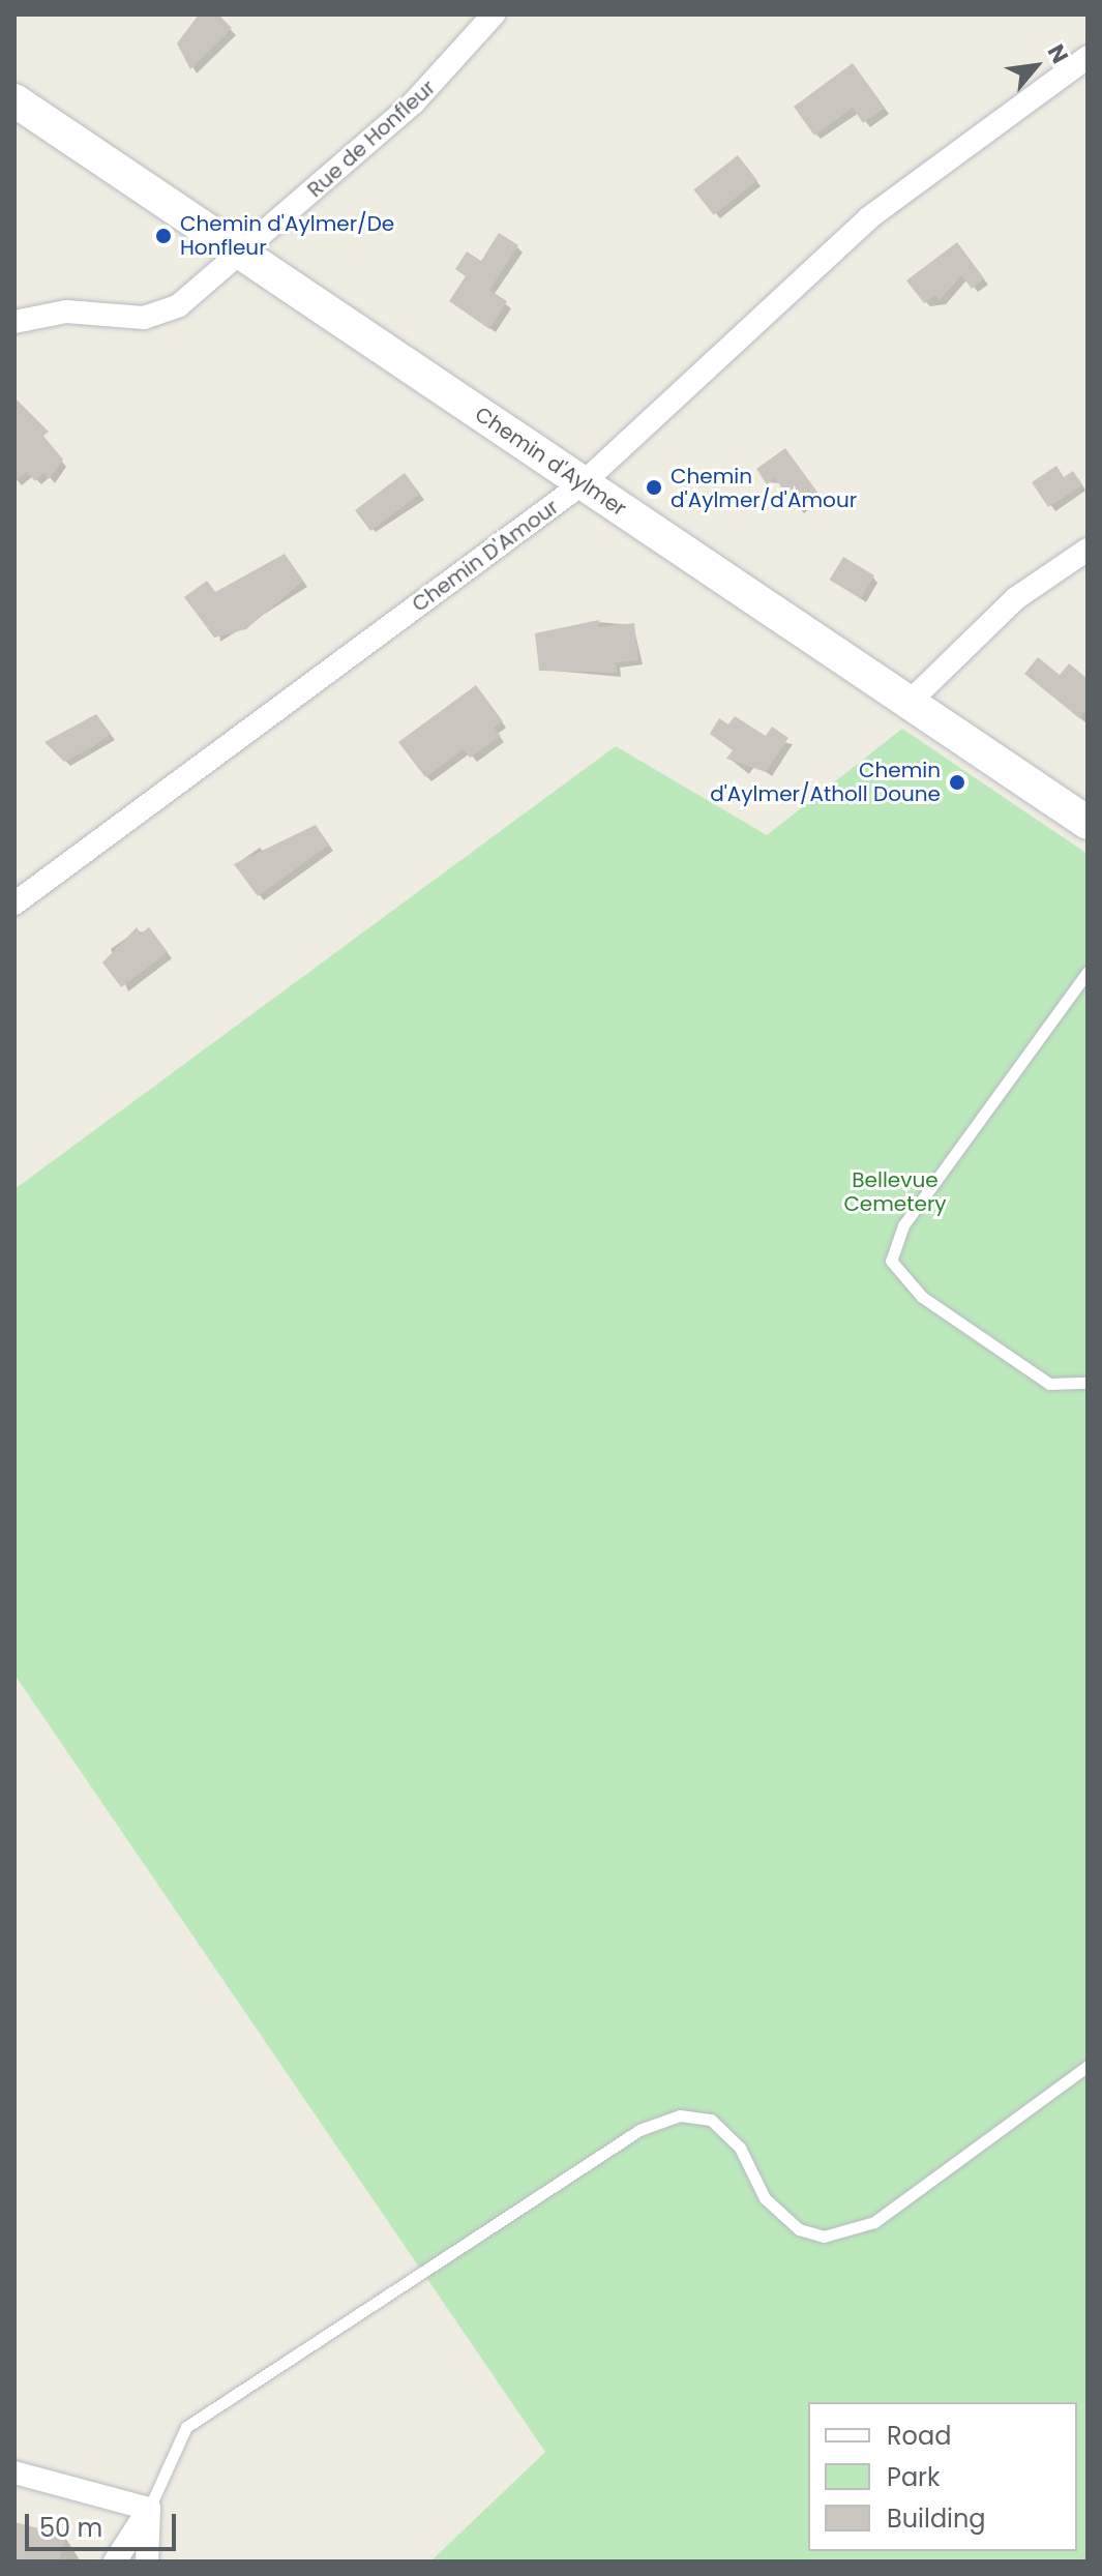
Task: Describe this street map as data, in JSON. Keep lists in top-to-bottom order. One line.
{"streets":{"main road":["Chemin d'Aylmer"],"street":["Rue de Honfleur","Chemin D'Amour"]},"crossings":[["Rue de Honfleur","Chemin d'Aylmer"],["Chemin d'Aylmer","Chemin D'Amour"]],"parks":["Bellevue Cemetery"],"places":["Chemin d'Aylmer/De Honfleur","Chemin d'Aylmer/d'Amour","Chemin d'Aylmer/Atholl Doune"],"legend":["Road","Park","Building"],"scale_bar":"50 m","north":"top right"}
